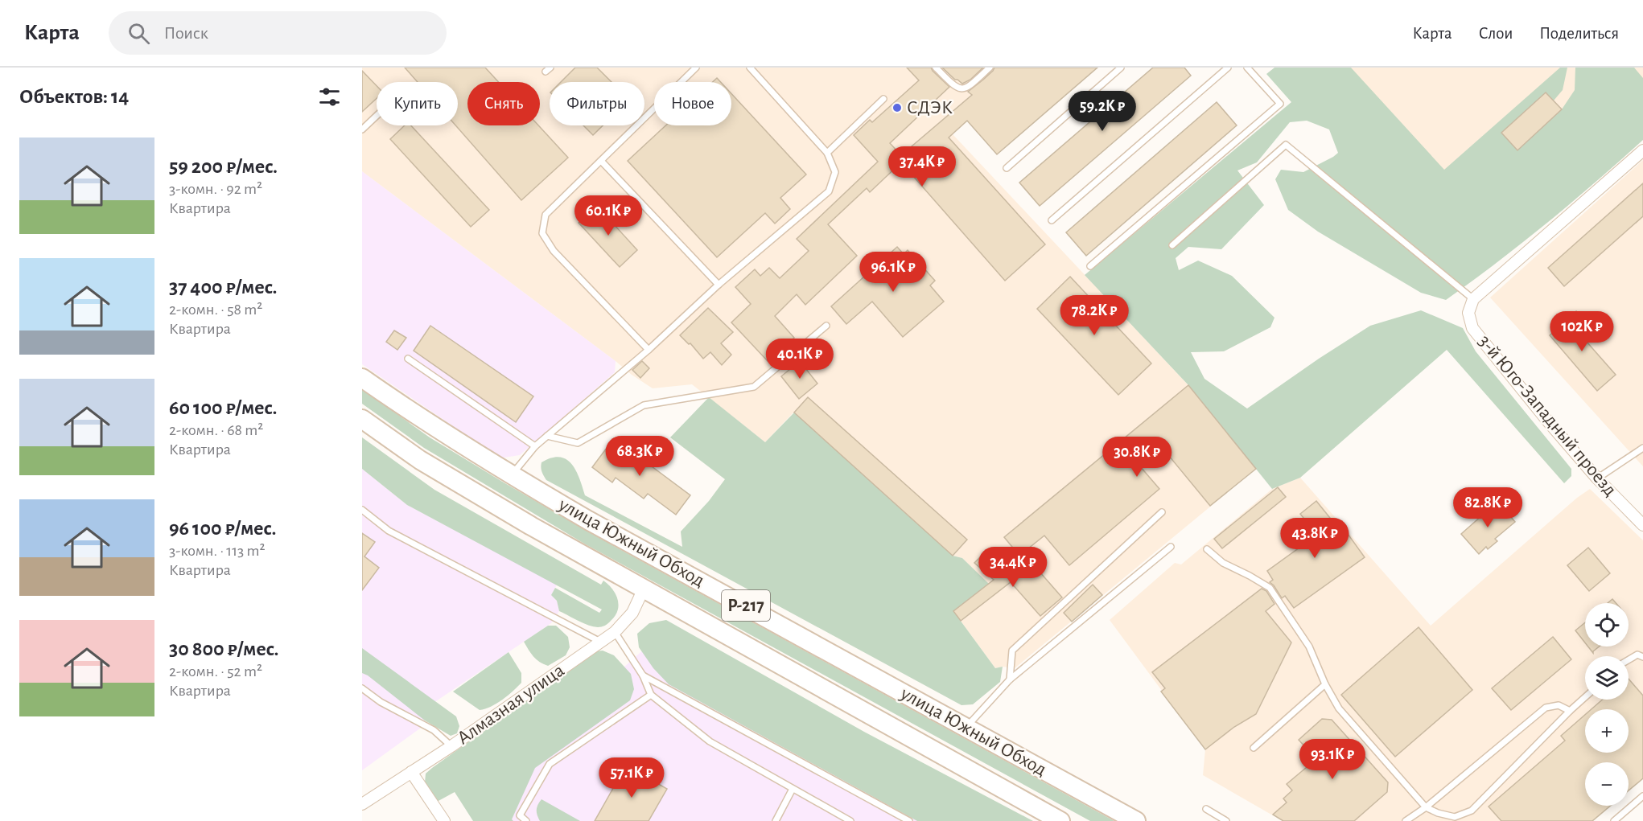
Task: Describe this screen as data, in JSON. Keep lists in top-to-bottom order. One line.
{"streets":{"main road":["улица Южный Обход","Р-217"],"street":["3-й Юго-Западный проезд","Алмазная улица"]},"crossings":[["улица Южный Обход","Алмазная улица"]],"places":["СДЭК"],"page":{"header":"Карта","search":"Поиск","nav":["Карта","Слои","Поделиться"],"heading":"Объектов: 14","chip":["Купить","Снять","Фильтры","Новое"],"price":["59.2K ₽","37.4K ₽","60.1K ₽","96.1K ₽","78.2K ₽","102K ₽","40.1K ₽","68.3K ₽","30.8K ₽","82.8K ₽","43.8K ₽","34.4K ₽","93.1K ₽","57.1K ₽"],"list":[{"name":"59 200 ₽/мес.","note":"3-комн. · 92 m² · Квартира"},{"name":"37 400 ₽/мес.","note":"2-комн. · 58 m² · Квартира"},{"name":"60 100 ₽/мес.","note":"2-комн. · 68 m² · Квартира"},{"name":"96 100 ₽/мес.","note":"3-комн. · 113 m² · Квартира"},{"name":"30 800 ₽/мес.","note":"2-комн. · 52 m² · Квартира"}],"map_buttons":["+","−"]}}
